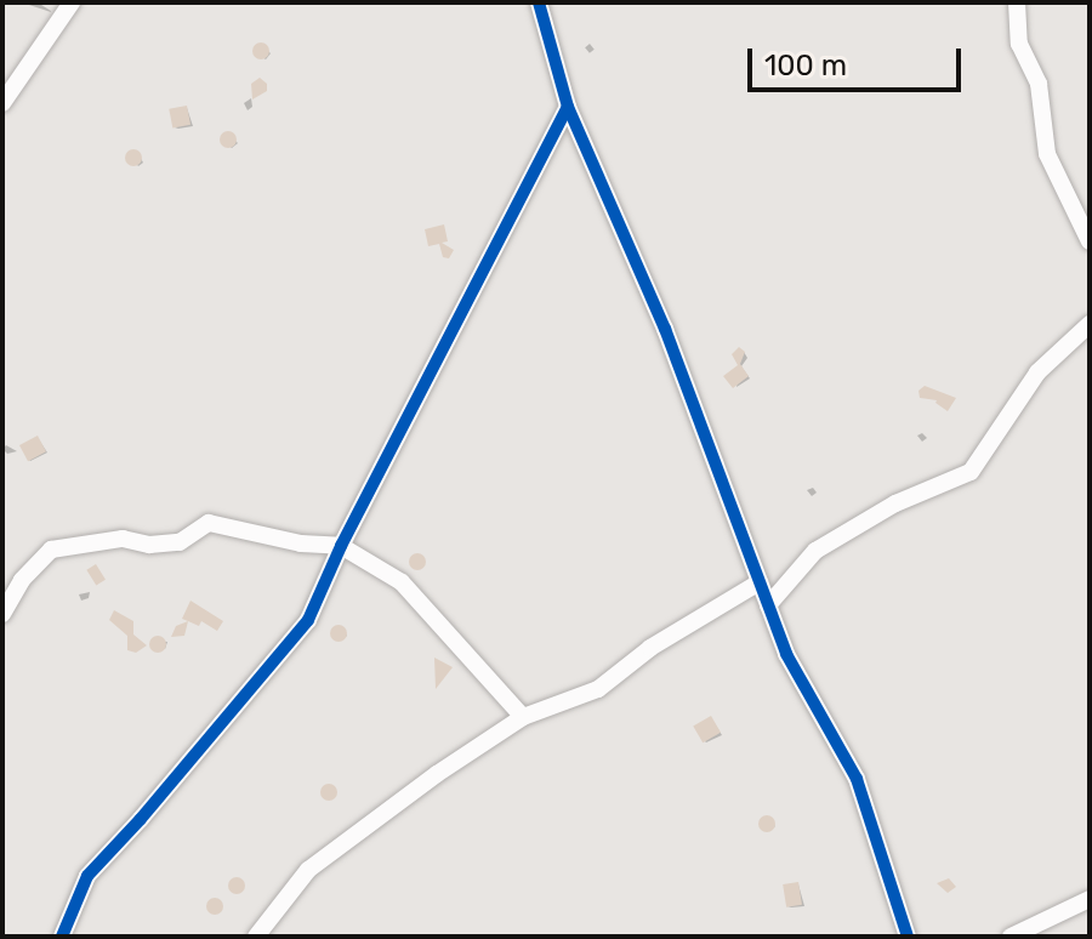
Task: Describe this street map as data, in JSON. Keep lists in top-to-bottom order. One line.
{"scale_bar":"100 m"}
